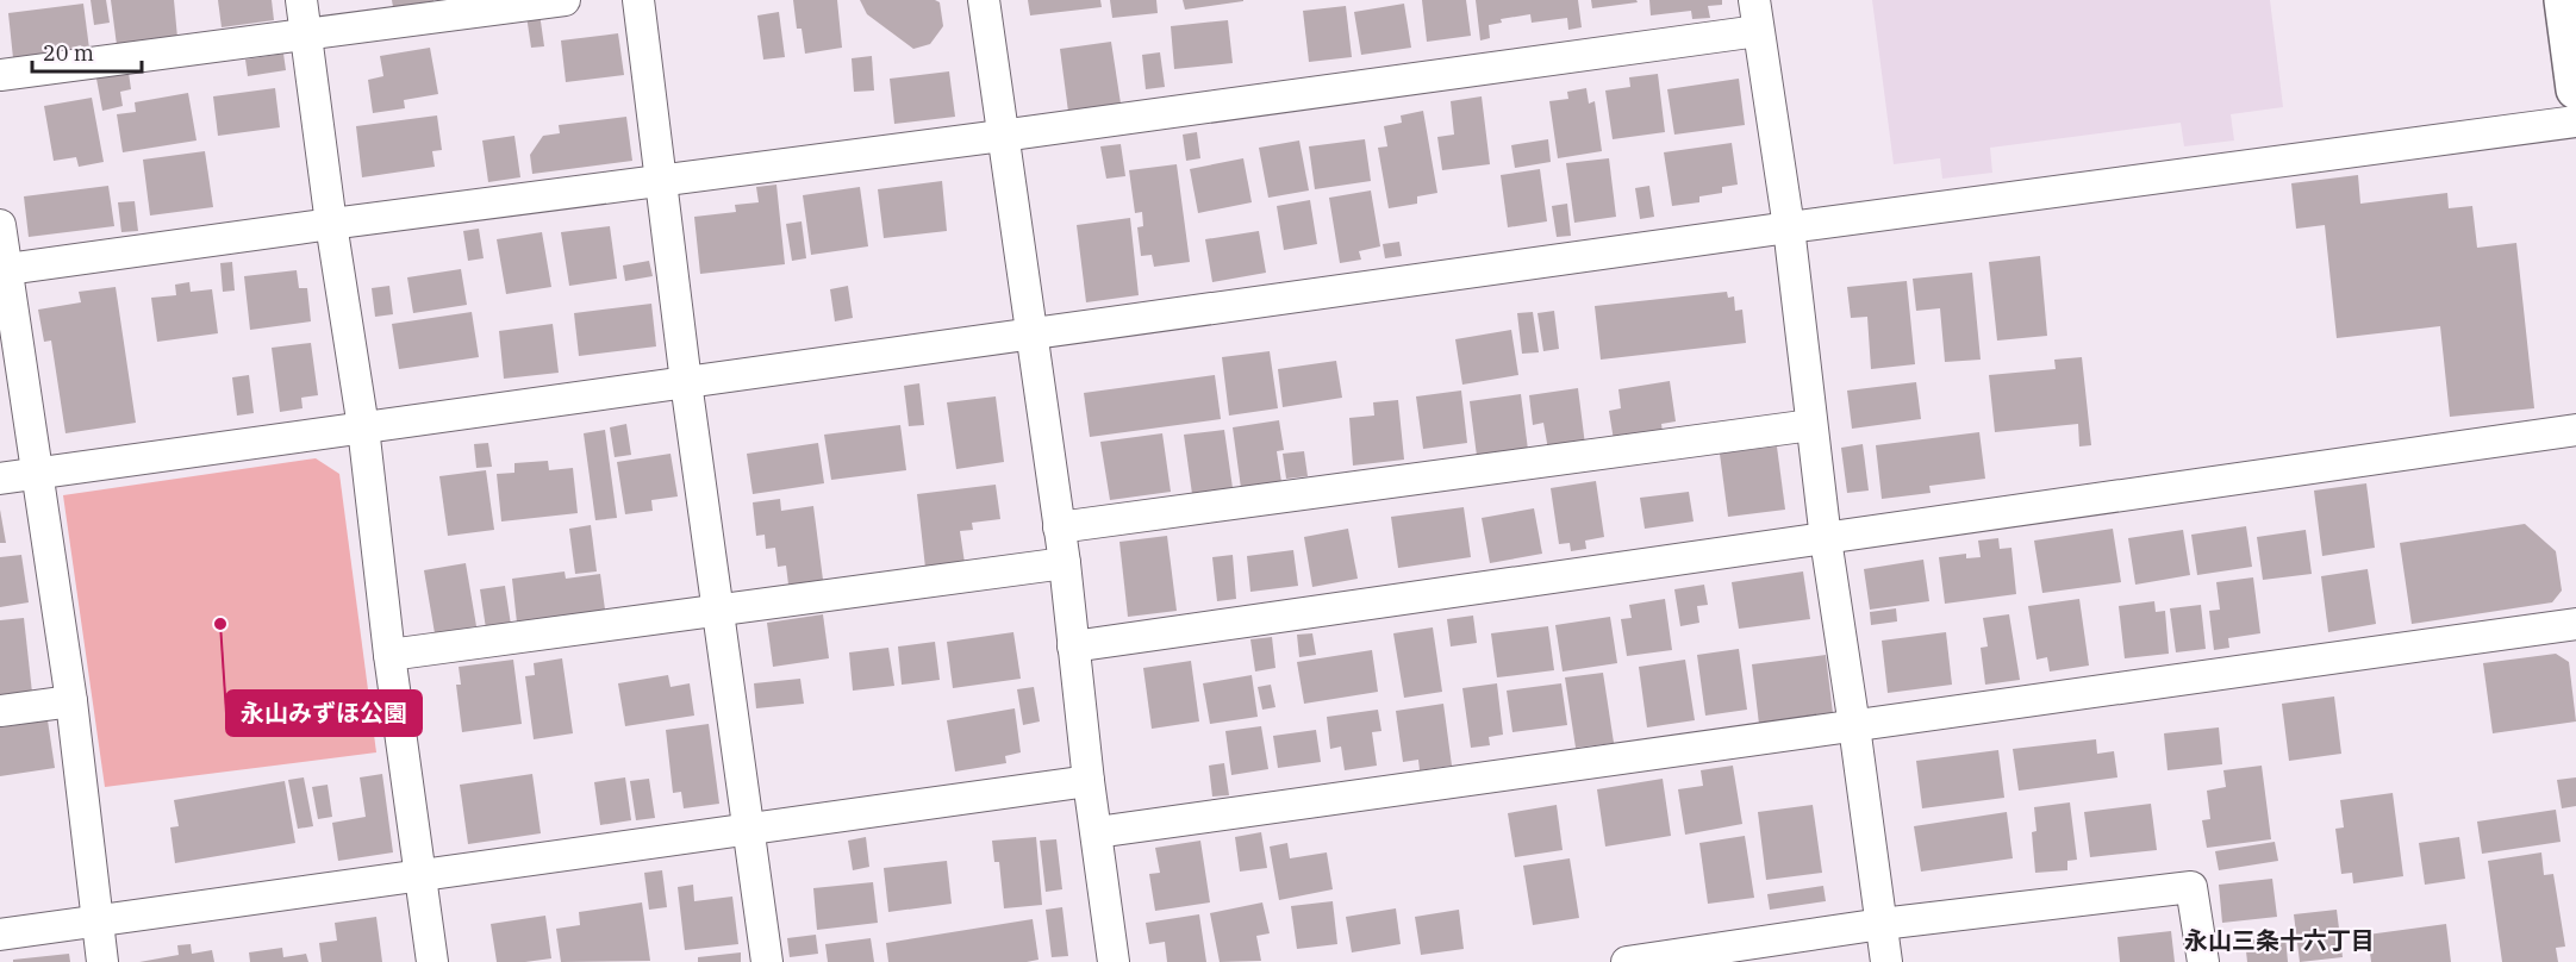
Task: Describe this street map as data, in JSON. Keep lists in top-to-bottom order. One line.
{"districts":["永山三条十六丁目"],"places":["永山みずほ公園"],"scale_bar":"20 m"}
